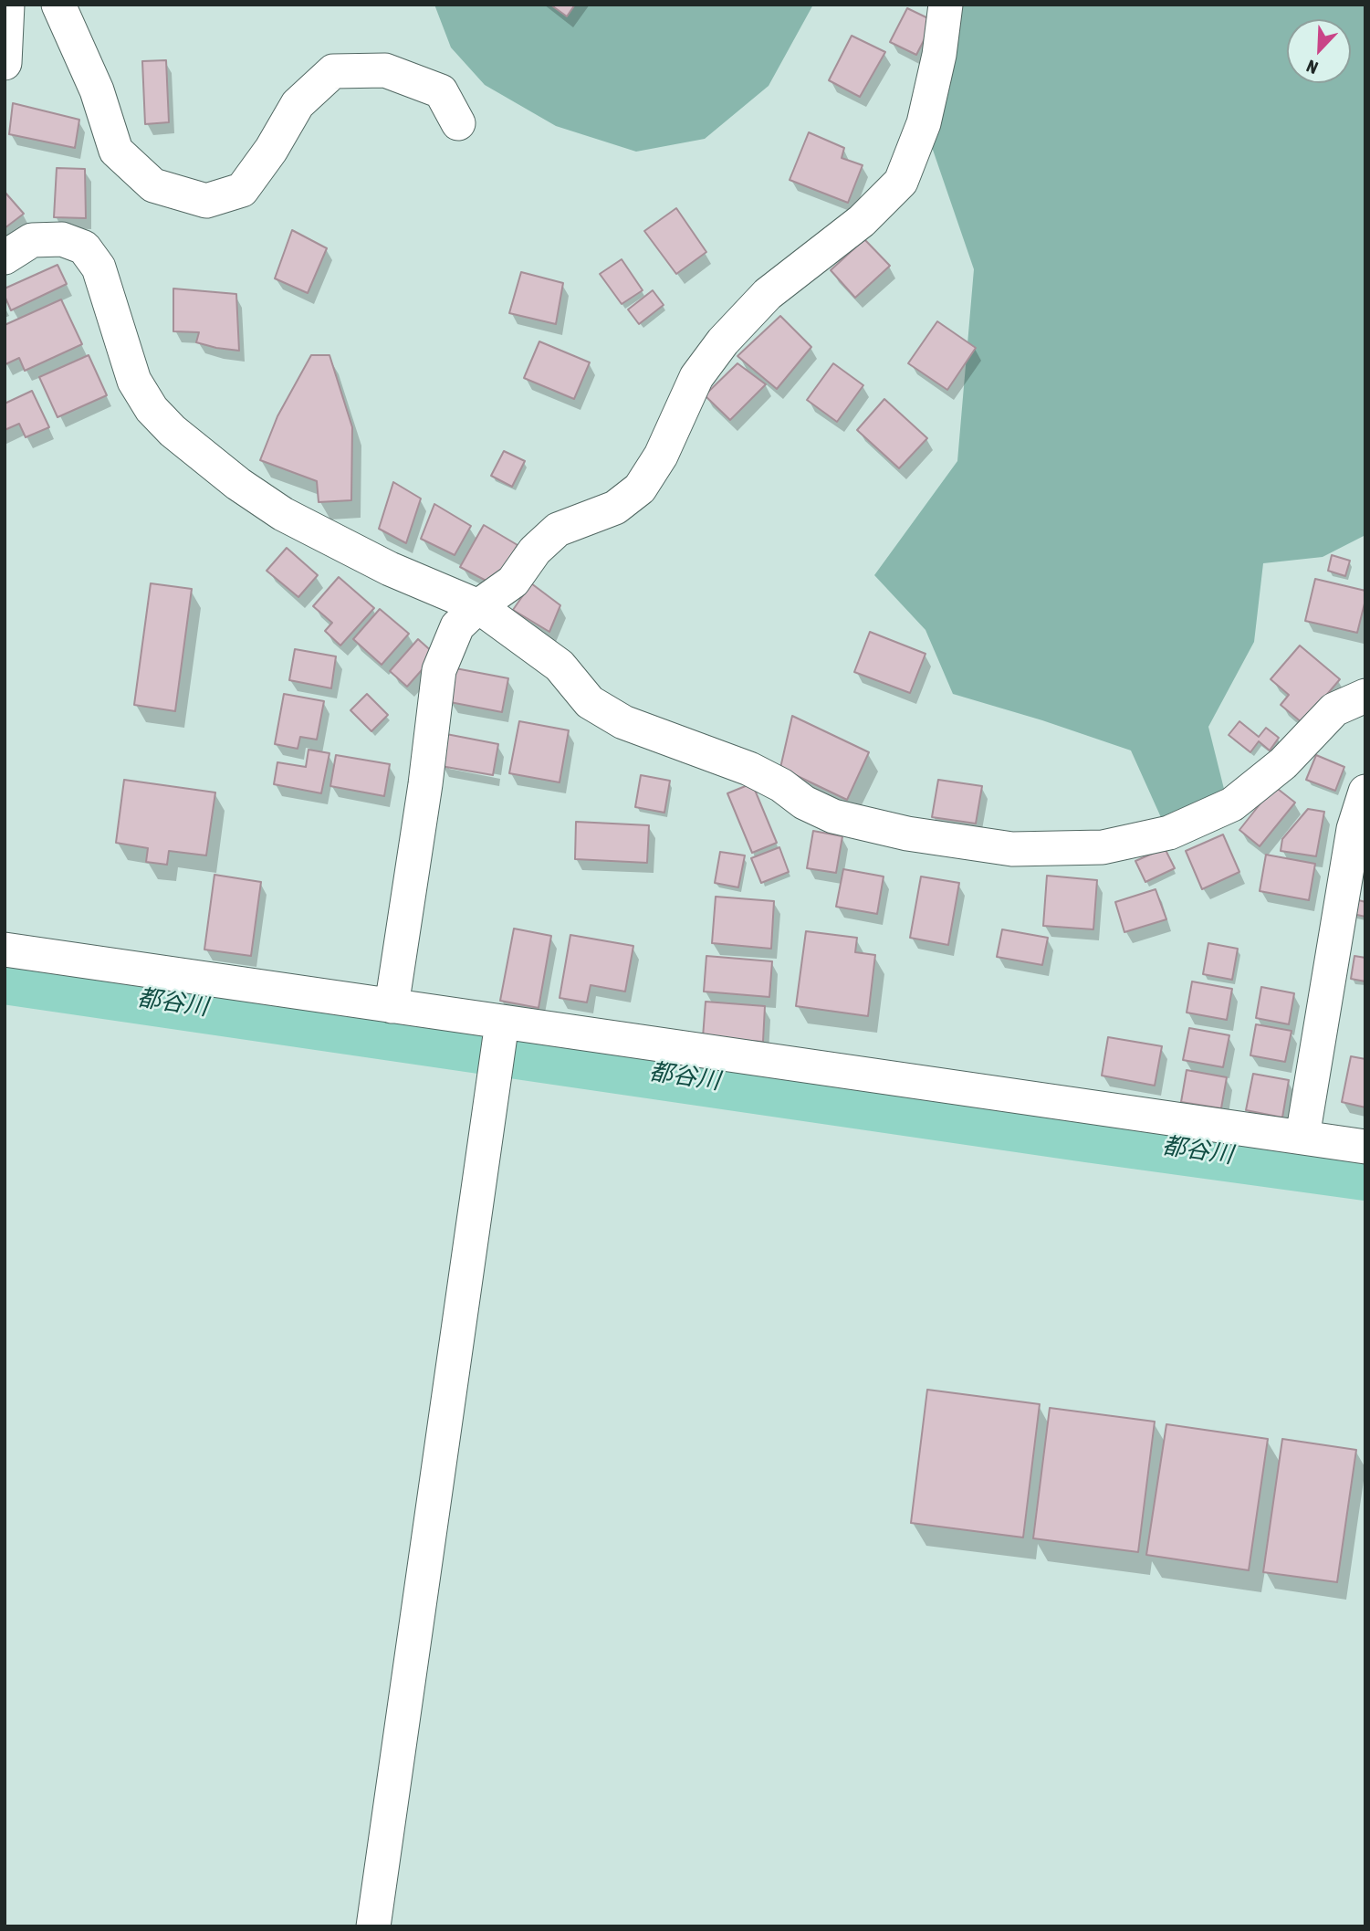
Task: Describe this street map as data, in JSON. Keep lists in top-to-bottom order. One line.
{"water":["都谷川"],"north":"bottom left"}
